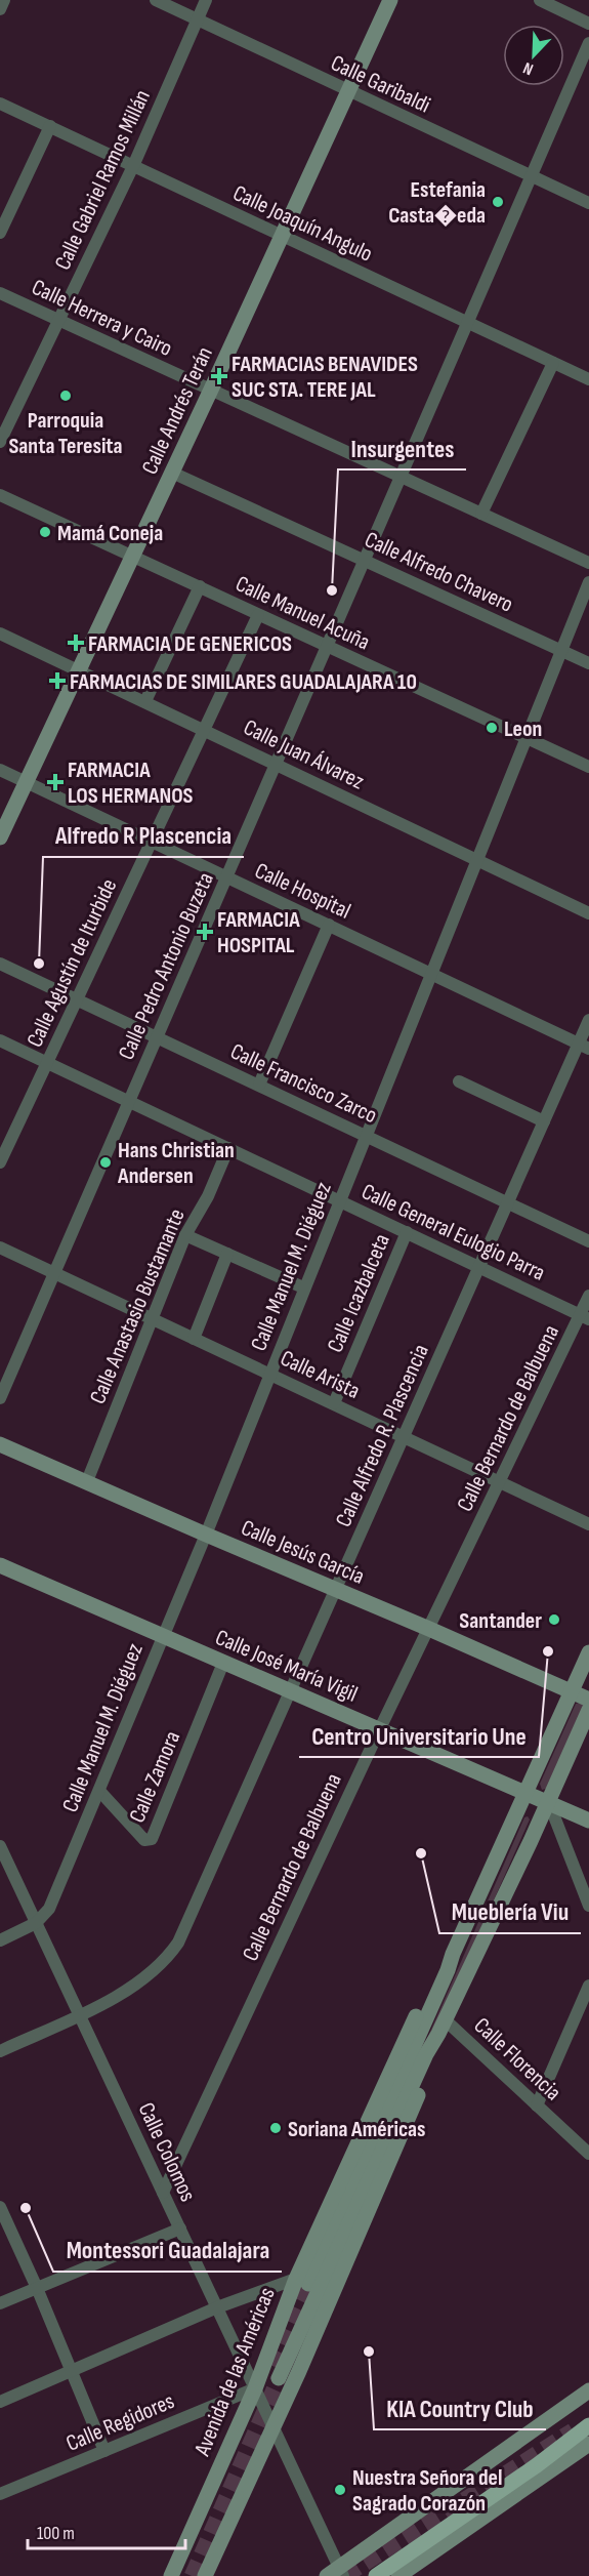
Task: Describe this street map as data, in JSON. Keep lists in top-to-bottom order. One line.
{"streets":{"main road":["Calle Andrés Terán","Calle Jesús García","Calle José María Vigil","Avenida de las Américas"],"street":["Calle Garibaldi","Calle Gabriel Ramos Millán","Calle Joaquín Angulo","Calle Herrera y Cairo","Calle Alfredo Chavero","Calle Manuel Acuña","Calle Juan Álvarez","Calle Hospital","Calle Agustín de Iturbide","Calle Pedro Antonio Buzeta","Calle Francisco Zarco","Calle General Eulogio Parra","Calle Manuel M. Diéguez","Calle Icazbalceta","Calle Anastasio Bustamante","Calle Arista","Calle Bernardo de Balbuena","Calle Alfredo R. Plascencia","Calle Zamora","Calle Florencia","Calle Colomos","Calle Regidores"]},"crossings":[["Calle Garibaldi","Calle Gabriel Ramos Millán"],["Calle Garibaldi","Calle Andrés Terán"],["Calle Garibaldi","Calle Pedro Antonio Buzeta"],["Calle Gabriel Ramos Millán","Calle Joaquín Angulo"],["Calle Gabriel Ramos Millán","Calle Herrera y Cairo"],["Calle Joaquín Angulo","Calle Andrés Terán"],["Calle Joaquín Angulo","Calle Pedro Antonio Buzeta"],["Calle Herrera y Cairo","Calle Andrés Terán"],["Calle Herrera y Cairo","Calle Pedro Antonio Buzeta"],["Calle Andrés Terán","Calle Alfredo Chavero"],["Calle Andrés Terán","Calle Manuel Acuña"],["Calle Andrés Terán","Calle Juan Álvarez"],["Calle Andrés Terán","Calle Hospital"],["Calle Alfredo Chavero","Calle Pedro Antonio Buzeta"],["Calle Alfredo Chavero","Calle Manuel M. Diéguez"],["Calle Manuel Acuña","Calle Agustín de Iturbide"],["Calle Manuel Acuña","Calle Pedro Antonio Buzeta"],["Calle Manuel Acuña","Calle Manuel M. Diéguez"],["Calle Juan Álvarez","Calle Agustín de Iturbide"],["Calle Juan Álvarez","Calle Pedro Antonio Buzeta"],["Calle Juan Álvarez","Calle Manuel M. Diéguez"],["Calle Hospital","Calle Agustín de Iturbide"],["Calle Hospital","Calle Pedro Antonio Buzeta"],["Calle Hospital","Calle Manuel M. Diéguez"],["Calle Hospital","Calle Alfredo R. Plascencia"],["Calle Agustín de Iturbide","Calle Francisco Zarco"],["Calle Agustín de Iturbide","Calle General Eulogio Parra"],["Calle Pedro Antonio Buzeta","Calle Francisco Zarco"],["Calle Pedro Antonio Buzeta","Calle General Eulogio Parra"],["Calle Pedro Antonio Buzeta","Calle Arista"],["Calle Francisco Zarco","Calle Manuel M. Diéguez"],["Calle Francisco Zarco","Calle Alfredo R. Plascencia"],["Calle General Eulogio Parra","Calle Manuel M. Diéguez"],["Calle General Eulogio Parra","Calle Icazbalceta"],["Calle General Eulogio Parra","Calle Anastasio Bustamante"],["Calle General Eulogio Parra","Calle Bernardo de Balbuena"],["Calle General Eulogio Parra","Calle Alfredo R. Plascencia"],["Calle Manuel M. Diéguez","Calle Arista"],["Calle Manuel M. Diéguez","Calle Jesús García"],["Calle Manuel M. Diéguez","Calle José María Vigil"],["Calle Manuel M. Diéguez","Calle Zamora"],["Calle Manuel M. Diéguez","Calle Colomos"],["Calle Icazbalceta","Calle Arista"],["Calle Anastasio Bustamante","Calle Arista"],["Calle Anastasio Bustamante","Calle Jesús García"],["Calle Arista","Calle Bernardo de Balbuena"],["Calle Arista","Calle Alfredo R. Plascencia"],["Calle Bernardo de Balbuena","Calle Jesús García"],["Calle Bernardo de Balbuena","Calle José María Vigil"],["Calle Bernardo de Balbuena","Calle Colomos"],["Calle Alfredo R. Plascencia","Calle Jesús García"],["Calle Alfredo R. Plascencia","Calle José María Vigil"],["Calle Alfredo R. Plascencia","Calle Colomos"],["Calle Jesús García","Avenida de las Américas"],["Calle José María Vigil","Calle Zamora"],["Calle José María Vigil","Avenida de las Américas"],["Calle Florencia","Avenida de las Américas"],["Calle Colomos","Avenida de las Américas"],["Calle Colomos","Calle Regidores"],["Avenida de las Américas","Calle Regidores"]],"places":{"other":["Estefania Casta�eda","Parroquia Santa Teresita","Mamá Coneja","Insurgentes","Leon","Alfredo R Plascencia","Hans Christian Andersen","Santander","Centro Universitario Une","Mueblería Viu","Soriana Américas","Montessori Guadalajara","KIA Country Club","Nuestra Señora del Sagrado Corazón"],"health":["FARMACIAS BENAVIDES SUC STA. TERE JAL","FARMACIA DE GENERICOS","FARMACIAS DE SIMILARES GUADALAJARA 10","FARMACIA LOS HERMANOS","FARMACIA HOSPITAL"]},"scale_bar":"100 m","north":"bottom left"}
